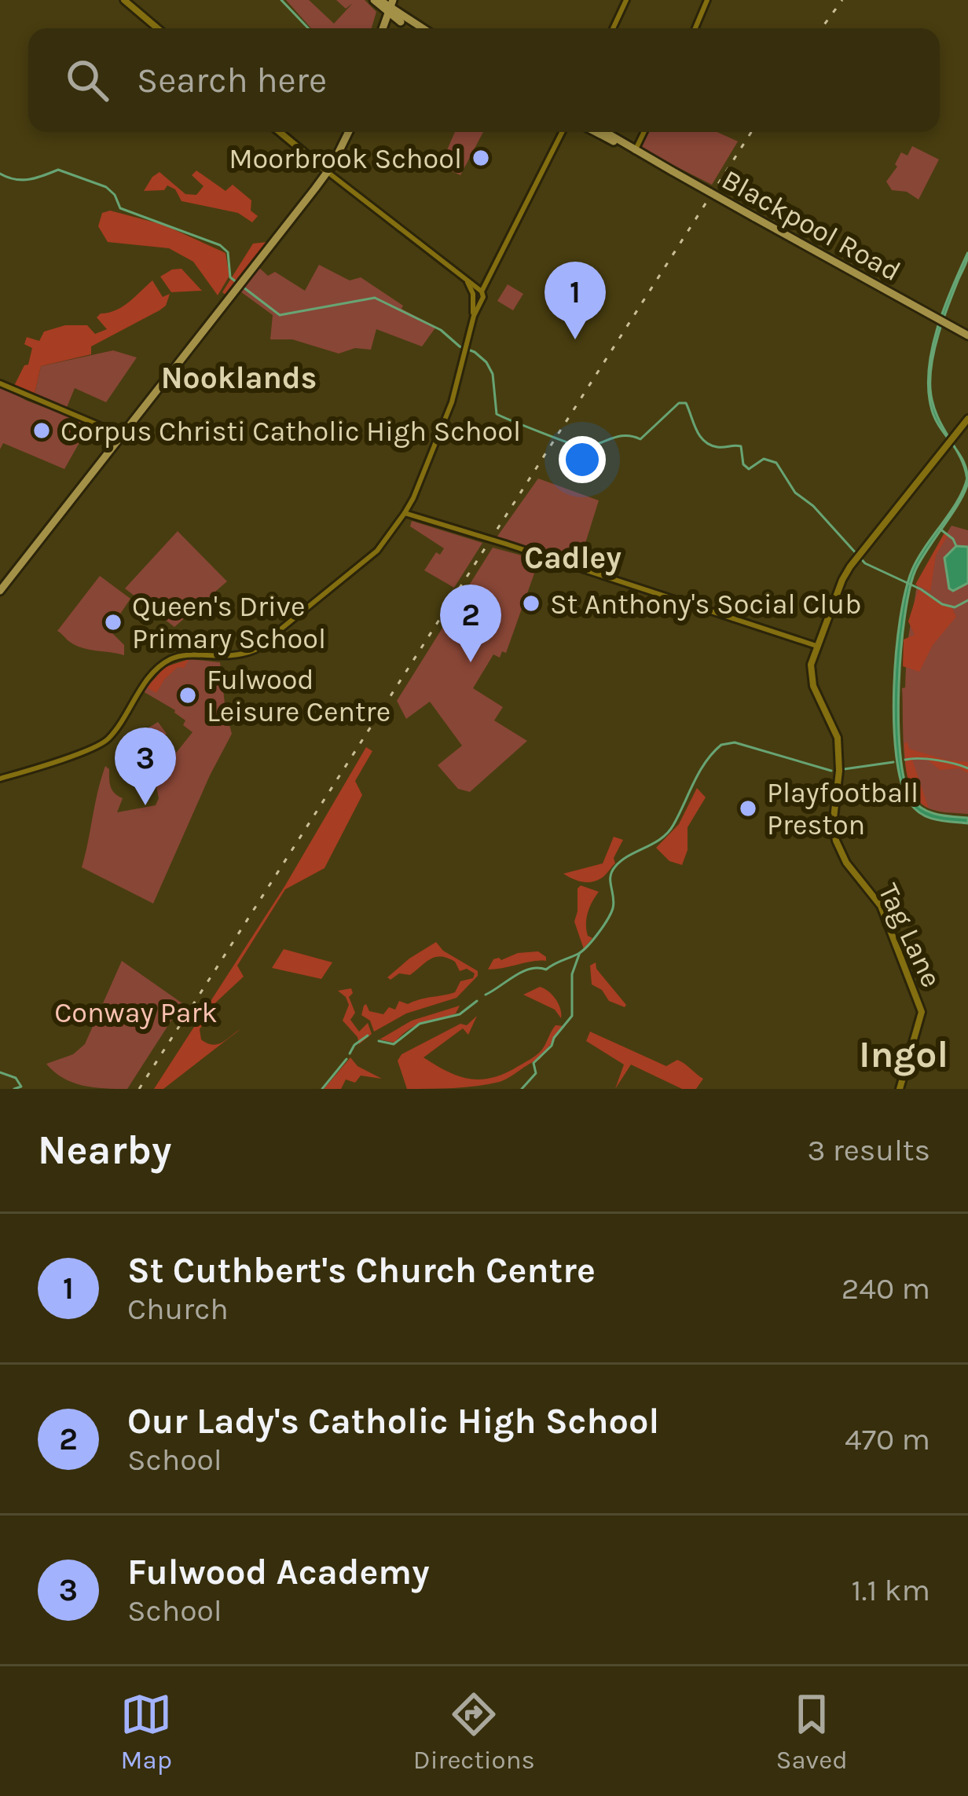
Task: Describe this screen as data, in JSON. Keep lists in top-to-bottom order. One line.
{"streets":{"highway":["Blackpool Road"],"main road":["Tag Lane"]},"districts":["Nooklands","Cadley","Ingol"],"parks":["Conway Park"],"places":["Moorbrook School","Corpus Christi Catholic High School","St Anthony's Social Club","Queen's Drive Primary School","Fulwood Leisure Centre","Playfootball Preston"],"page":{"search":"Search here","pins":["1","2","3"],"heading":["Nearby","3 results"],"list":[{"mark":"1","name":"St Cuthbert's Church Centre","note":"Church","value":"240 m"},{"mark":"2","name":"Our Lady's Catholic High School","note":"School","value":"470 m"},{"mark":"3","name":"Fulwood Academy","note":"School","value":"1.1 km"}],"nav":["Map","Directions","Saved"]}}
